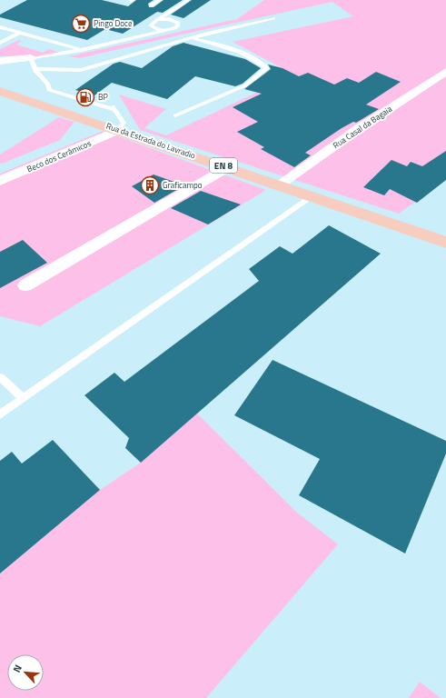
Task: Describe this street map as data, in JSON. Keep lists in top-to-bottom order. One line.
{"streets":{"main road":["Rua da Estrada do Lavradio","EN 8"],"street":["Rua Casal da Bagaia","Beco dos Cerâmicos"]},"crossings":[["Rua Casal da Bagaia","Rua da Estrada do Lavradio"],["Rua da Estrada do Lavradio","Beco dos Cerâmicos"]],"places":{"supermarket":["Pingo Doce"],"fuel station":["BP"],"building":["Graficampo"]},"north":"top left"}
